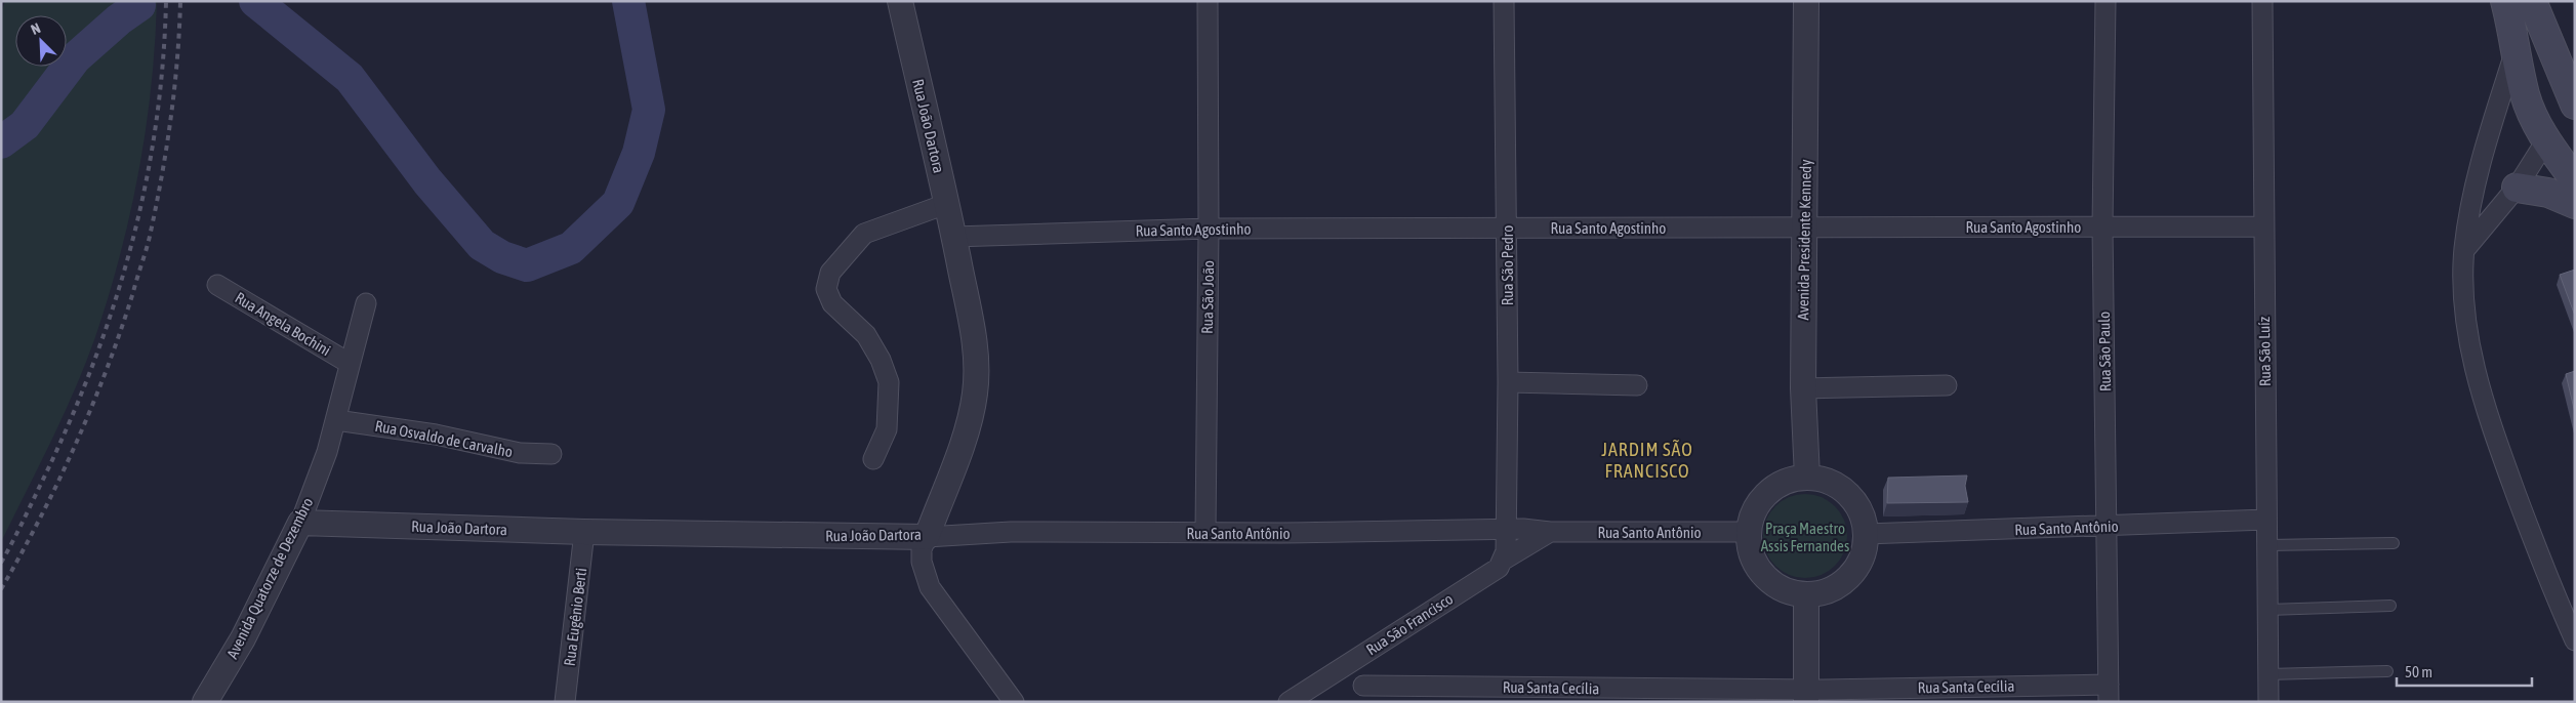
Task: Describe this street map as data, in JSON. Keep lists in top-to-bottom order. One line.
{"streets":{"street":["Rua João Dartora","Rua Santo Agostinho","Avenida Presidente Kennedy","Rua São Pedro","Rua São João","Rua Angela Bochini","Rua São Paulo","Rua São Luíz","Rua Osvaldo de Carvalho","Rua Santo Antônio","Avenida Quatorze de Dezembro","Rua Eugênio Berti","Rua São Francisco","Rua Santa Cecília"]},"crossings":[["Rua João Dartora","Rua Santo Agostinho"],["Rua João Dartora","Rua Santo Antônio"],["Rua João Dartora","Avenida Quatorze de Dezembro"],["Rua João Dartora","Rua Eugênio Berti"],["Rua Santo Agostinho","Avenida Presidente Kennedy"],["Rua Santo Agostinho","Rua São Pedro"],["Rua Santo Agostinho","Rua São João"],["Rua Santo Agostinho","Rua São Paulo"],["Rua Santo Agostinho","Rua São Luíz"],["Avenida Presidente Kennedy","Rua Santo Antônio"],["Rua São Pedro","Rua Santo Antônio"],["Rua São João","Rua Santo Antônio"],["Rua Angela Bochini","Avenida Quatorze de Dezembro"],["Rua São Paulo","Rua Santo Antônio"],["Rua São Paulo","Rua Santa Cecília"],["Rua São Luíz","Rua Santo Antônio"],["Rua Osvaldo de Carvalho","Avenida Quatorze de Dezembro"]],"districts":["JARDIM SÃO FRANCISCO"],"parks":["Praça Maestro Assis Fernandes"],"scale_bar":"50 m","north":"top left"}
